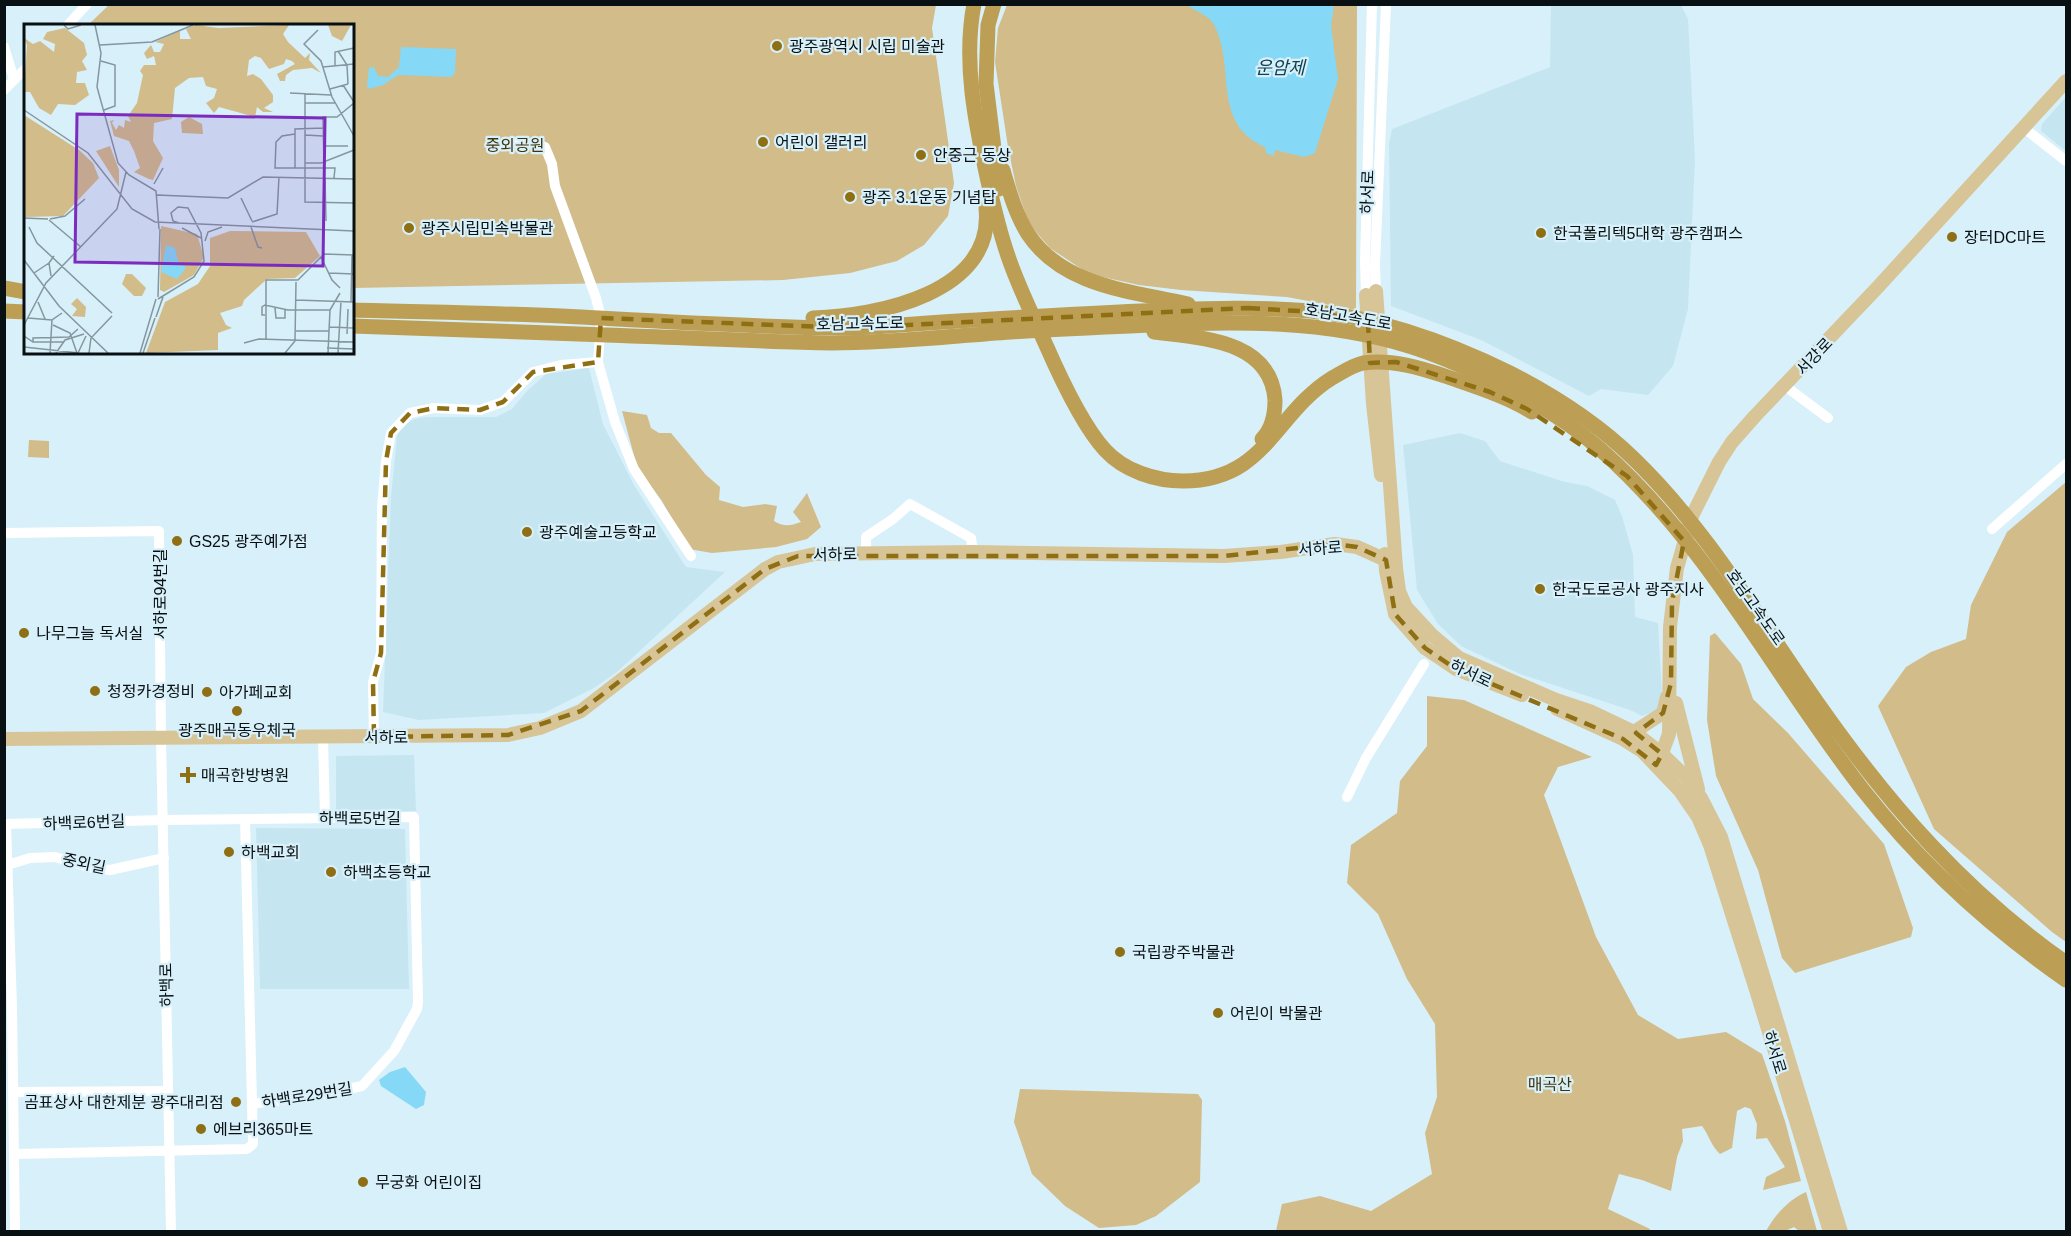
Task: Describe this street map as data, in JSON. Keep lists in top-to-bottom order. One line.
{"streets":{"highway":["호남고속도로"],"main road":["하서로","서강로","서하로"],"street":["서하로94번길","하백로5번길","하백로6번길","중외길","하백로","하백로29번길"]},"crossings":[["하서로","서강로"],["하서로","서하로"],["서하로","서하로94번길"],["서하로","하백로"],["서하로94번길","하백로"],["하백로5번길","하백로6번길"],["하백로5번길","하백로"],["하백로5번길","하백로29번길"],["하백로6번길","하백로"],["중외길","하백로"]],"water":["운암제"],"parks":["중외공원","매곡산"],"places":{"other":["광주광역시 시립 미술관","어린이 갤러리","안중근 동상","광주 3.1운동 기념탑","광주시립민속박물관","한국폴리텍5대학 광주캠퍼스","장터DC마트","광주예술고등학교","GS25 광주예가점","한국도로공사 광주지사","나무그늘 독서실","청정카경정비","아가페교회","광주매곡동우체국","하백교회","하백초등학교","국립광주박물관","어린이 박물관","곰표상사 대한제분 광주대리점","에브리365마트","무궁화 어린이집"],"health":["매곡한방병원"]}}
